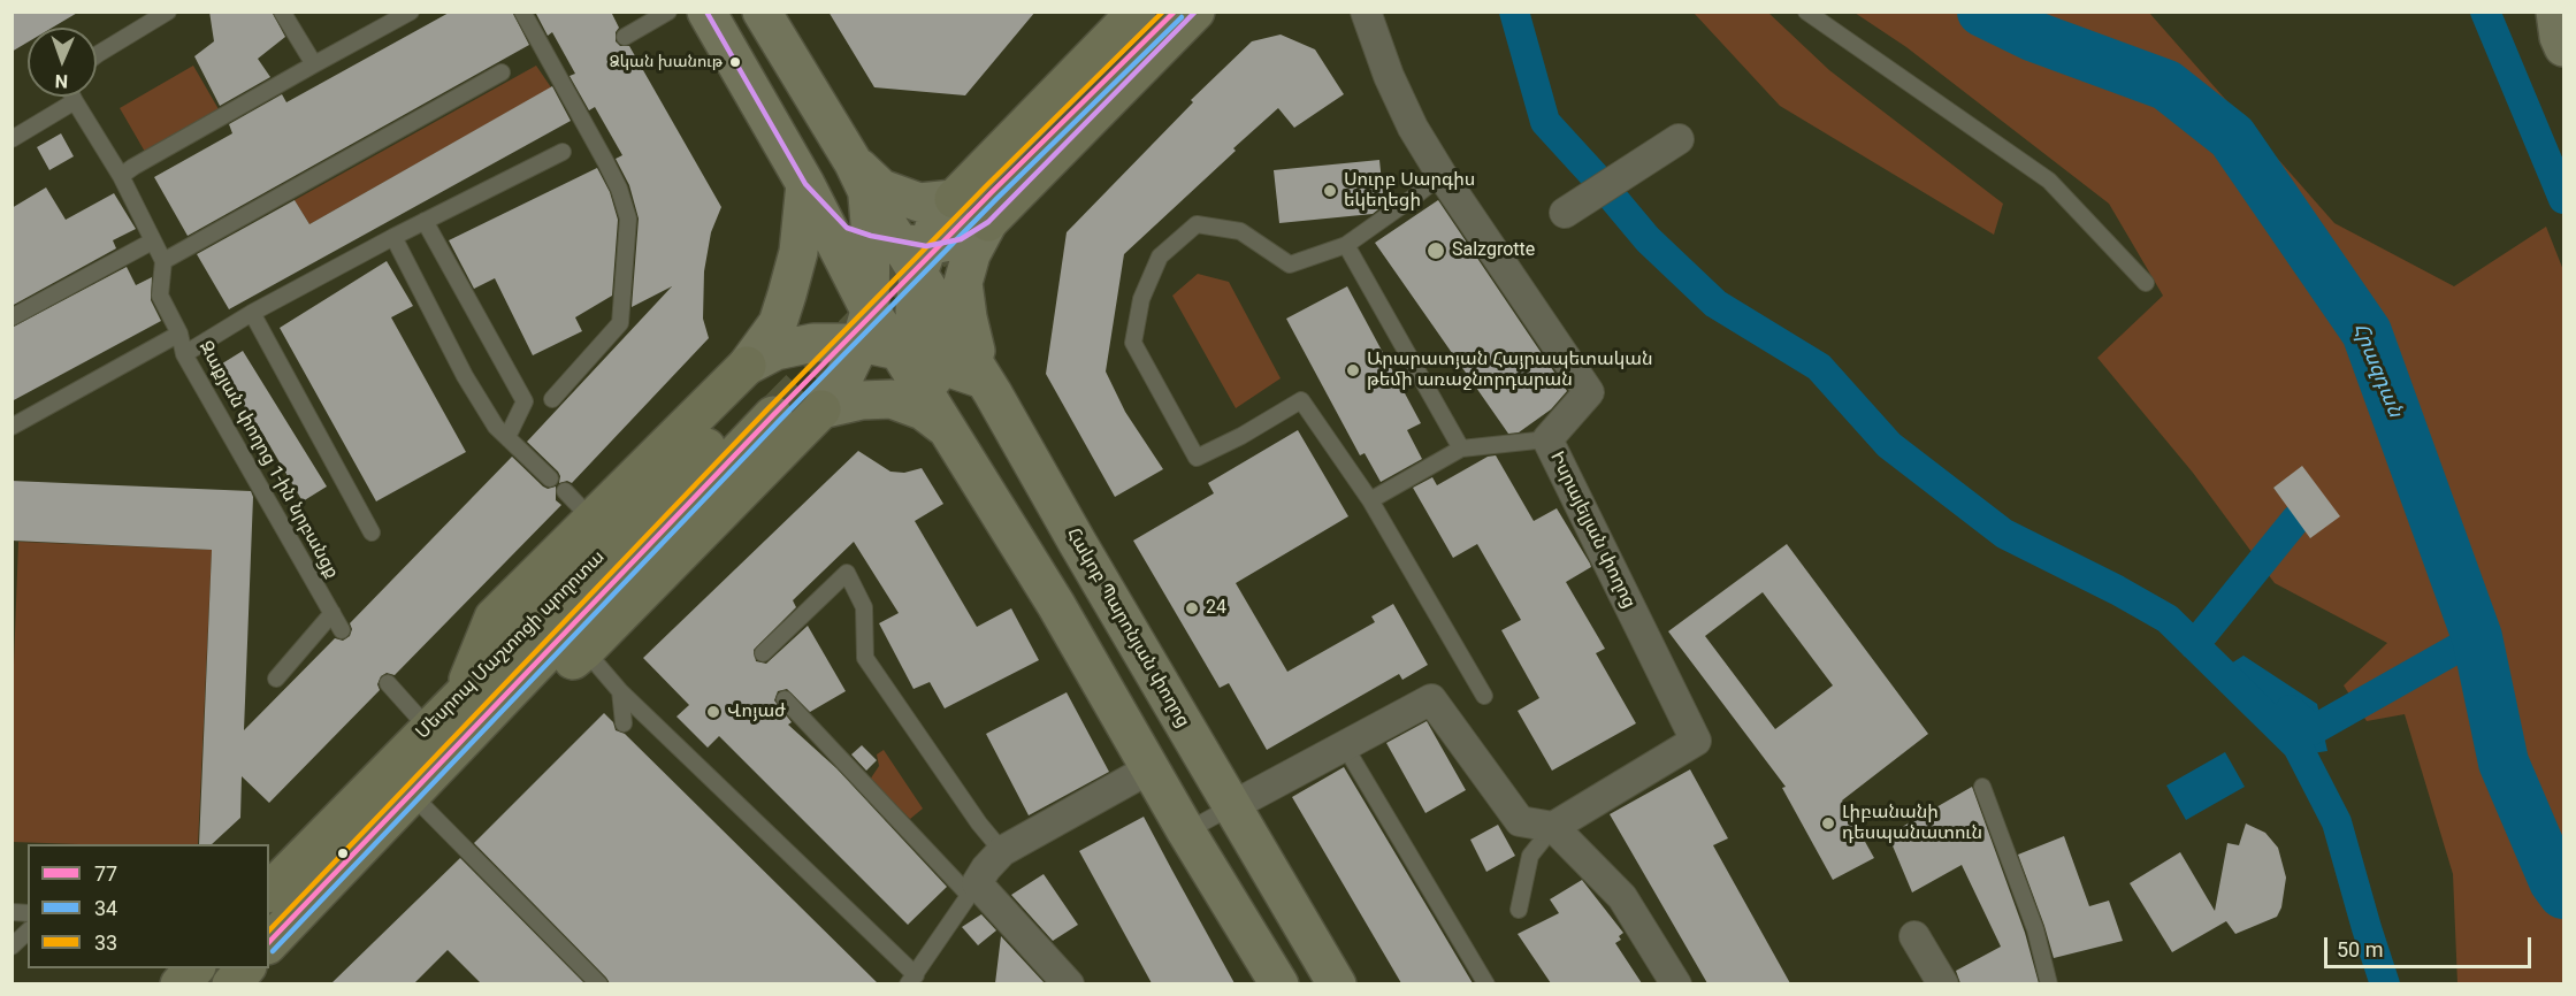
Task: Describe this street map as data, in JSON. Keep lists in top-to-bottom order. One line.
{"streets":{"highway":["Մեսրոպ Մաշտոցի պողոտա"],"main road":["Հակոբ Պարոնյան փողոց"],"street":["Իսրայելյան փողոց"],"lane":["Զաքյան փողոց 1-ին նրբանցք"]},"water":["Հրազդան"],"places":["Ձկան խանութ","Սուրբ Սարգիս եկեղեցի","Salzgrotte","Արարատյան Հայրապետական թեմի առաջնորդարան","24","Վոյաժ","Լիբանանի դեսպանատուն"],"lines":["transit line 77","transit line 33","transit line 34"],"legend":["77","34","33"],"scale_bar":"50 m","north":"bottom"}
